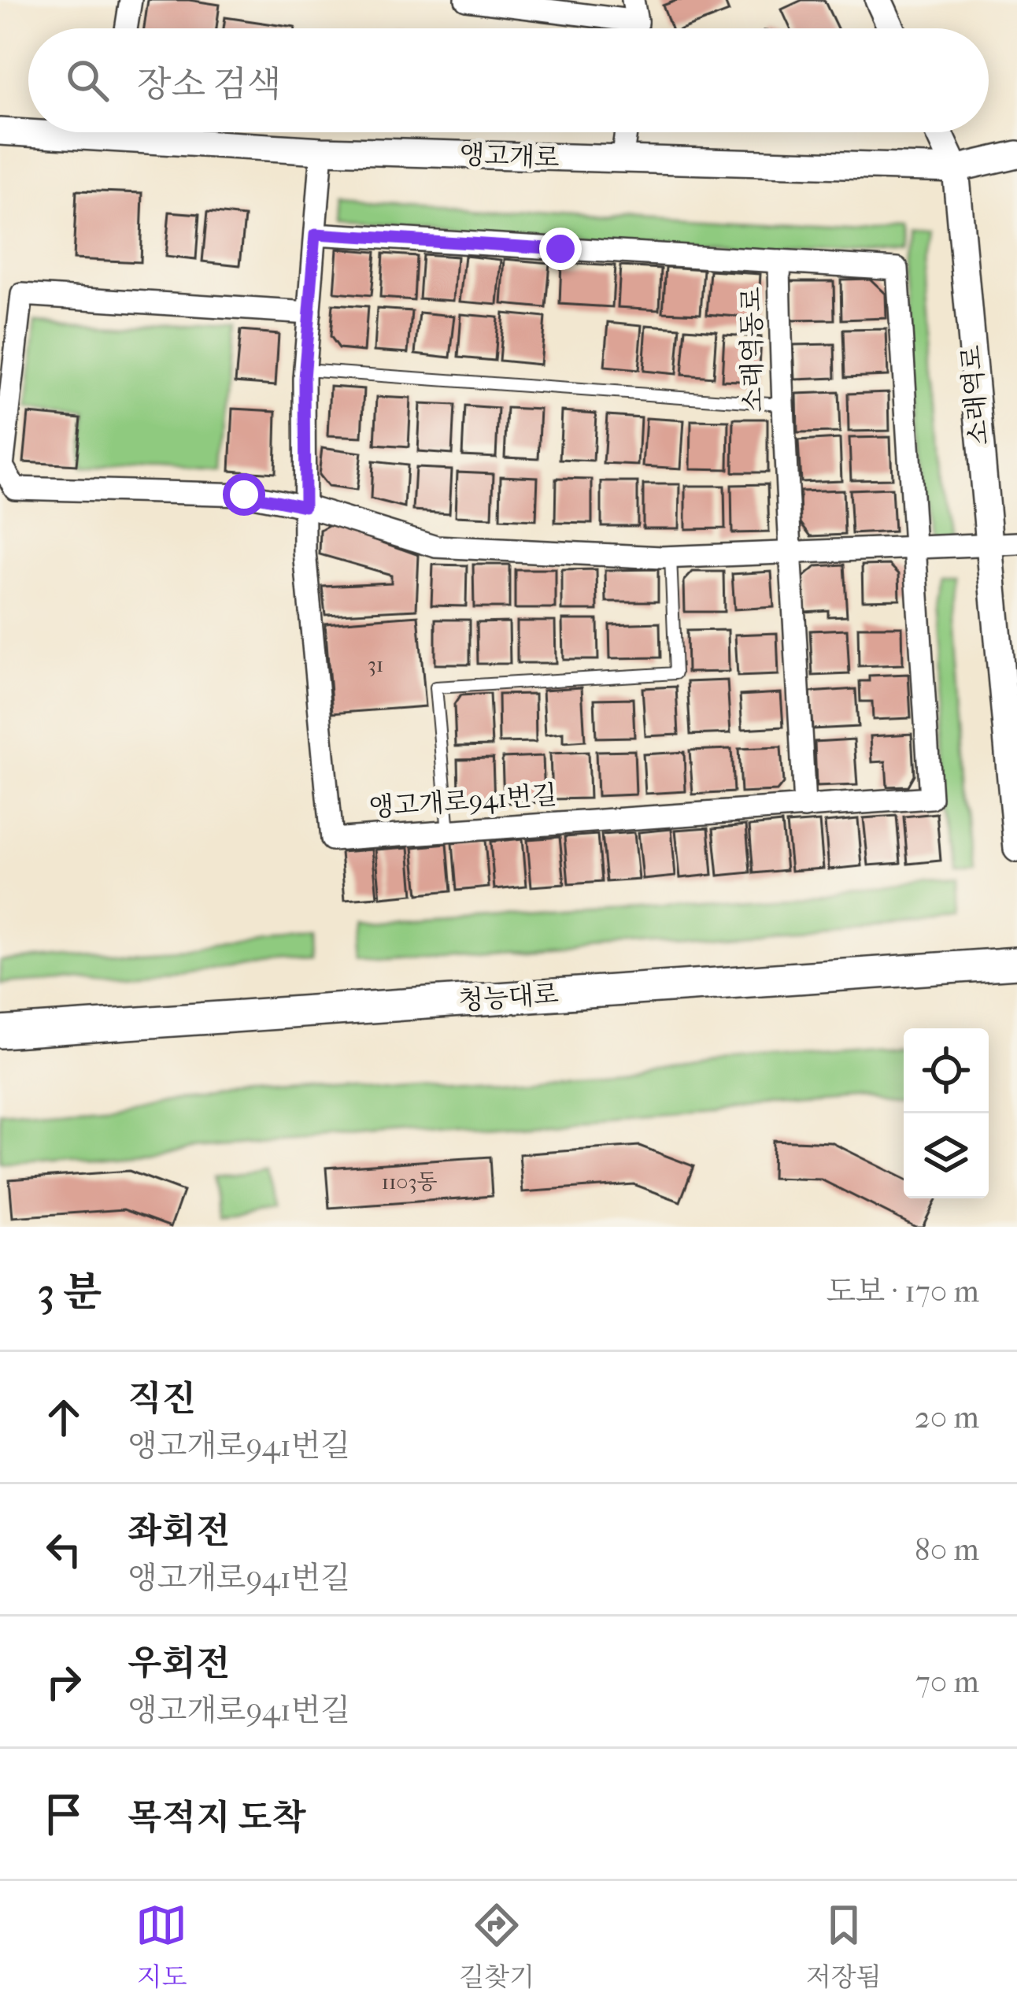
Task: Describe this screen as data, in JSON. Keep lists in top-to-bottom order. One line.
{"streets":{"main road":["청능대로"],"street":["앵고개로","소래역동로","소래역로","앵고개로941번길"]},"crossings":[["앵고개로","소래역로"],["앵고개로","앵고개로941번길"],["소래역동로","앵고개로941번길"]],"house_numbers":["31","1103동"],"page":{"search":"장소 검색","heading":["3 분","도보 · 170 m"],"list":[["직진","앵고개로941번길","20 m"],["좌회전","앵고개로941번길","80 m"],["우회전","앵고개로941번길","70 m"],"목적지 도착"],"nav":["지도","길찾기","저장됨"]}}
